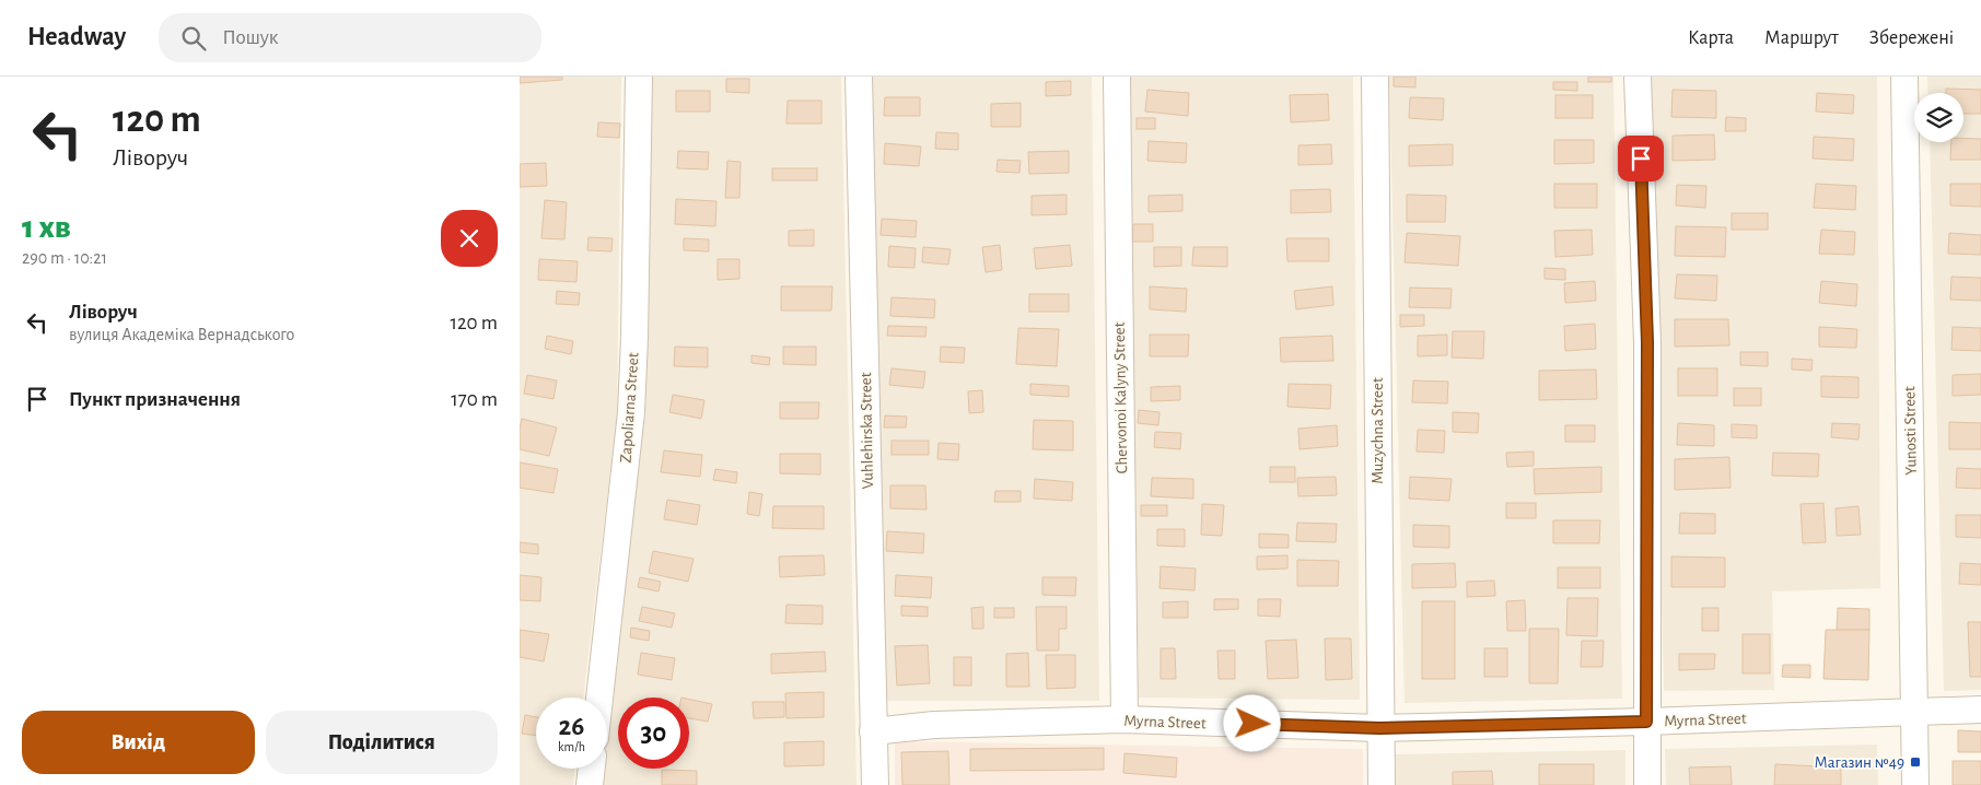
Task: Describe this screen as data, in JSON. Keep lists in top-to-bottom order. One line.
{"streets":{"street":["Chervonoi Kalyny Street","Zapoliarna Street","Vuhlehirska Street","Muzychna Street","Yunosti Street","Myrna Street"]},"crossings":[["Chervonoi Kalyny Street","Myrna Street"],["Vuhlehirska Street","Myrna Street"],["Muzychna Street","Myrna Street"],["Yunosti Street","Myrna Street"]],"places":{"transit":["Магазин №49"]},"page":{"header":"Headway","search":"Пошук","nav":["Карта","Маршрут","Збережені"],"turn":["120 m","Ліворуч"],"heading":["1 хв","290 m · 10:21"],"list":[{"name":"Ліворуч","note":"вулиця Академіка Вернадського","value":"120 m"},{"name":"Пункт призначення","value":"170 m"}],"speed":"26 km/h","limit":"30","buttons":["Вихід","Поділитися"]}}
